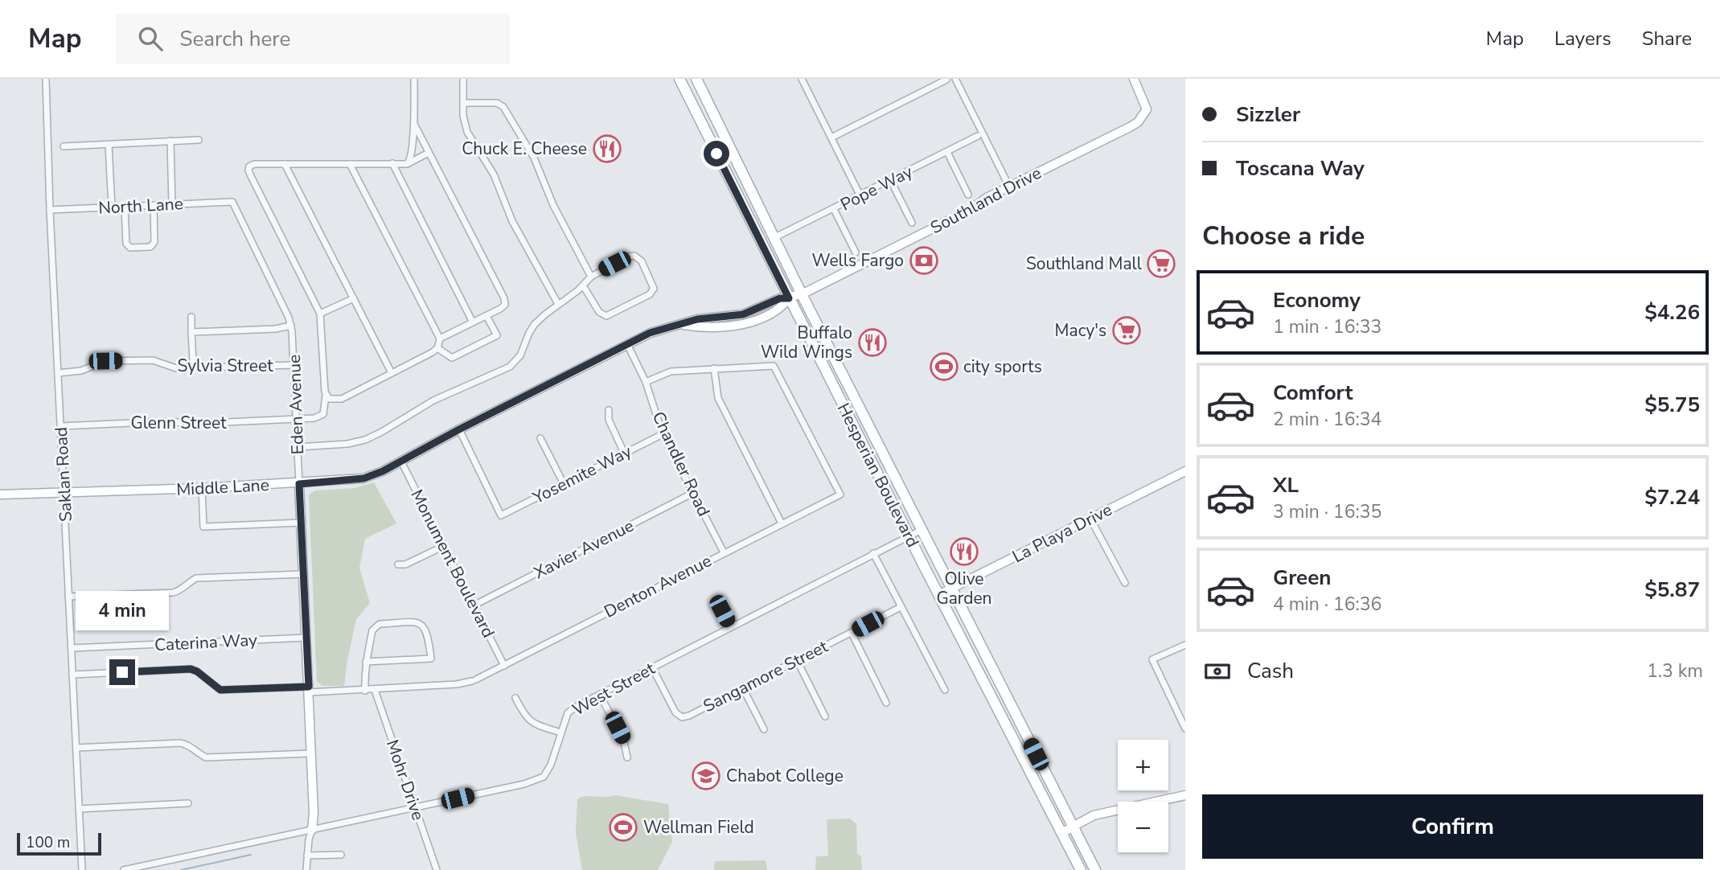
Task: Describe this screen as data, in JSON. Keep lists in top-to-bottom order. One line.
{"streets":{"main road":["Hesperian Boulevard"],"street":["Pope Way","Southland Drive","North Lane","Sylvia Street","Eden Avenue","Glenn Street","Chandler Road","Saklan Road","Yosemite Way","Middle Lane","La Playa Drive","Xavier Avenue","Monument Boulevard","Denton Avenue","Caterina Way","Sangamore Street","West Street","Mohr Drive"]},"crossings":[["Pope Way","Hesperian Boulevard"],["Southland Drive","Hesperian Boulevard"],["Southland Drive","Middle Lane"],["North Lane","Eden Avenue"],["North Lane","Saklan Road"],["Sylvia Street","Eden Avenue"],["Sylvia Street","Saklan Road"],["Eden Avenue","Glenn Street"],["Eden Avenue","Middle Lane"],["Eden Avenue","Denton Avenue"],["Eden Avenue","Caterina Way"],["Eden Avenue","West Street"],["Glenn Street","Saklan Road"],["Chandler Road","Yosemite Way"],["Chandler Road","Middle Lane"],["Chandler Road","Xavier Avenue"],["Chandler Road","Denton Avenue"],["Saklan Road","Middle Lane"],["Saklan Road","Denton Avenue"],["Saklan Road","Caterina Way"],["Yosemite Way","Middle Lane"],["Hesperian Boulevard","Middle Lane"],["Hesperian Boulevard","La Playa Drive"],["Hesperian Boulevard","West Street"],["Middle Lane","Monument Boulevard"],["Xavier Avenue","Monument Boulevard"],["Monument Boulevard","Denton Avenue"],["Denton Avenue","Mohr Drive"],["Sangamore Street","West Street"],["West Street","Mohr Drive"]],"places":{"restaurant":["Chuck E. Cheese","Buffalo Wild Wings","Olive Garden"],"bank":["Wells Fargo"],"supermarket":["Southland Mall","Macy's"],"sports":["city sports","Wellman Field"],"school or university":["Chabot College"]},"scale_bar":"100 m","page":{"header":"Map","search":"Search here","nav":["Map","Layers","Share"],"banner":["Sizzler","Toscana Way"],"heading":"Choose a ride","list":[{"name":"Economy","note":"1 min · 16:33","value":"$4.26"},{"name":"Comfort","note":"2 min · 16:34","value":"$5.75"},{"name":"XL","note":"3 min · 16:35","value":"$7.24"},{"name":"Green","note":"4 min · 16:36","value":"$5.87"}],"bubble":"4 min","pay":["Cash","1.3 km"],"map_buttons":["+","−"],"buttons":"Confirm","scale":"100 m"}}
